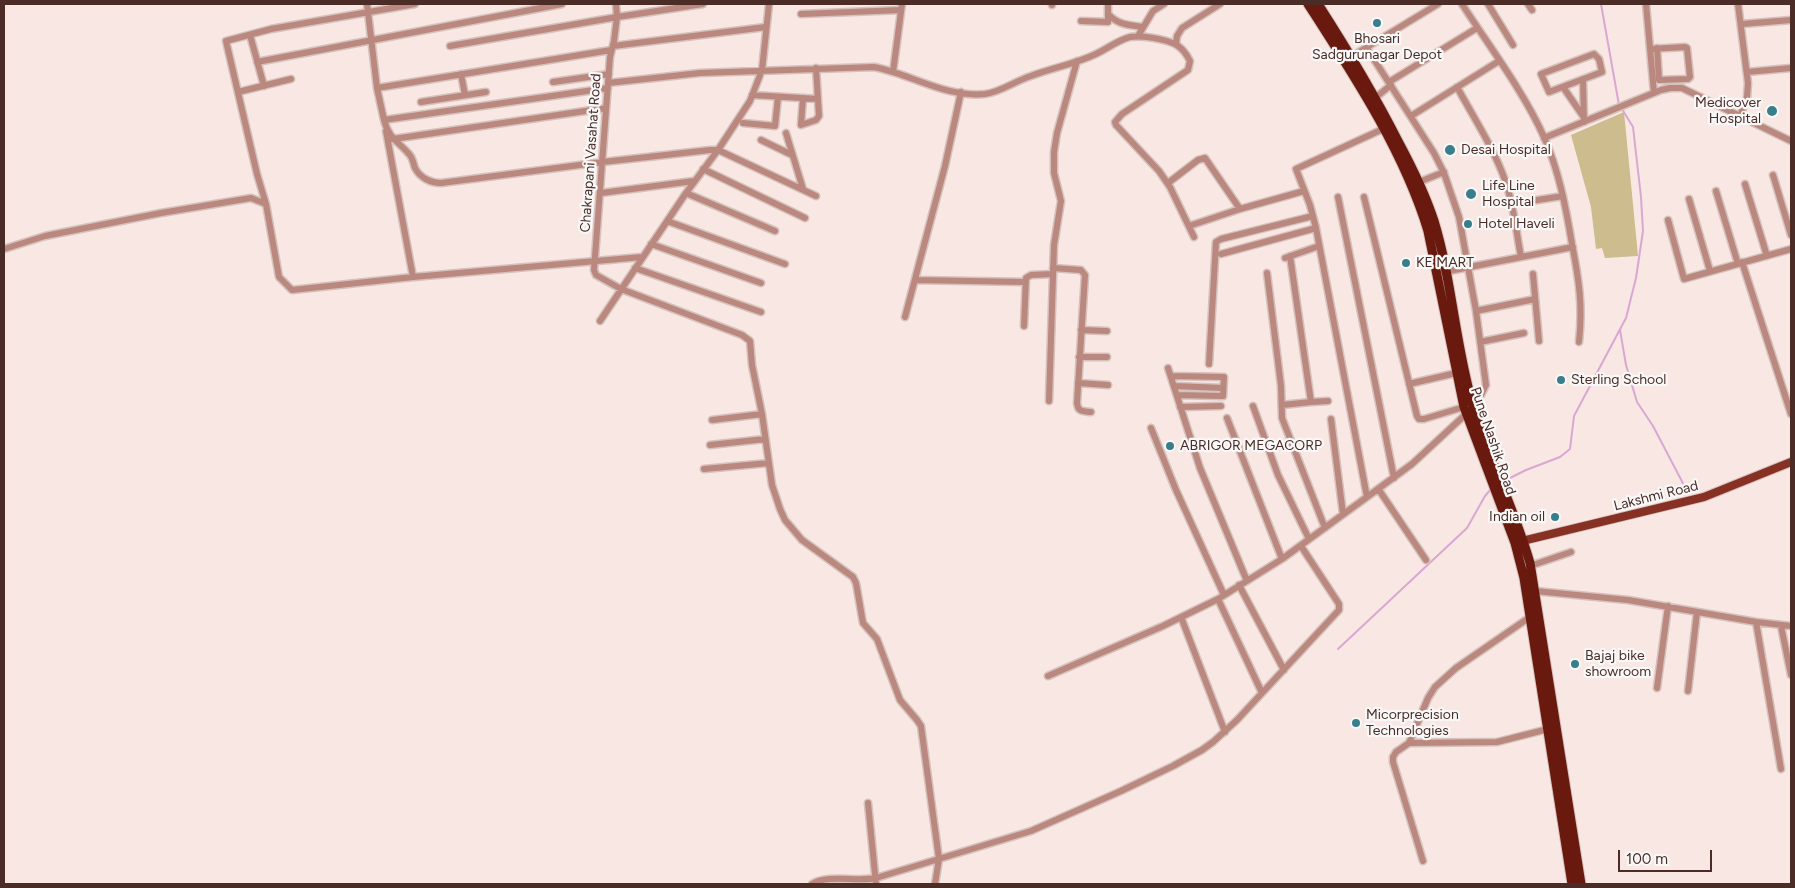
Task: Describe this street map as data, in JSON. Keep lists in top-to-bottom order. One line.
{"streets":{"highway":["Pune Nashik Road"],"main road":["Lakshmi Road"],"street":["Chakrapani Vasahat Road"]},"crossings":[["Pune Nashik Road","Lakshmi Road"]],"places":["Bhosari Sadgurunagar Depot","Medicover Hospital","Desai Hospital","Life Line Hospital","Hotel Haveli","KE MART","Sterling School","ABRIGOR MEGACORP","Indian oil","Bajaj bike showroom","Micorprecision Technologies"],"scale_bar":"100 m"}
